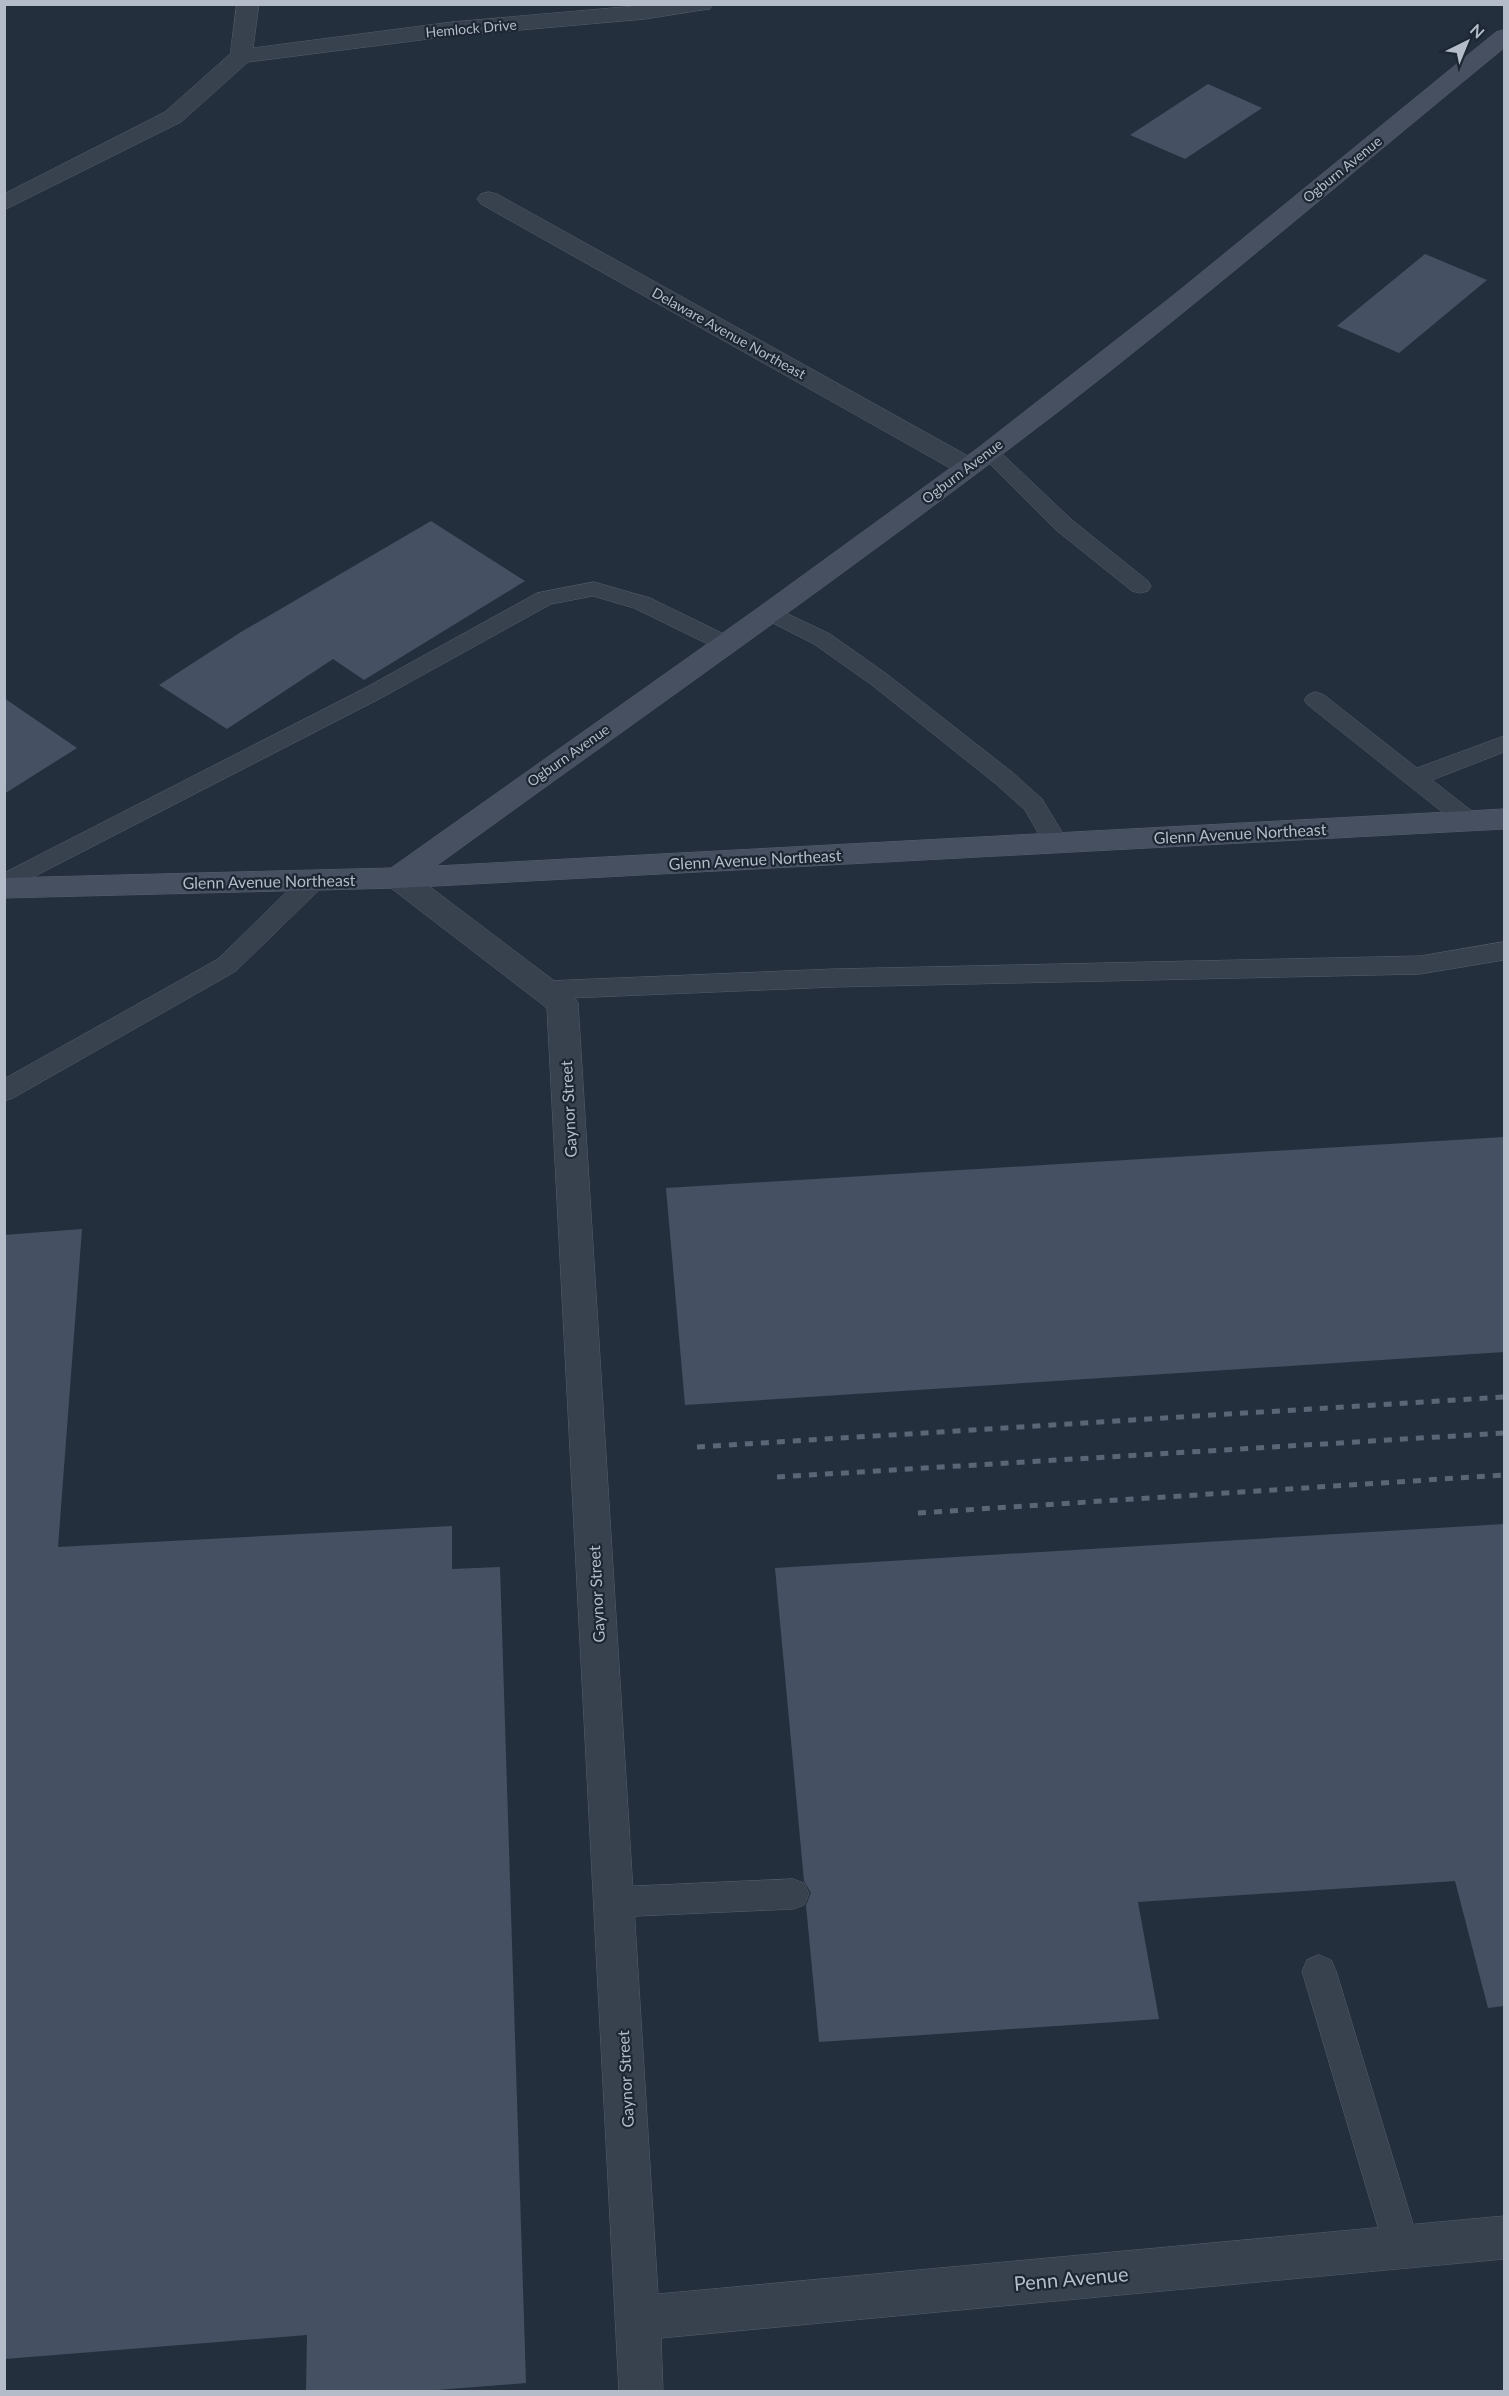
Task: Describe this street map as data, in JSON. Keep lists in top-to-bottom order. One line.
{"streets":{"street":["Hemlock Drive","Ogburn Avenue","Delaware Avenue Northeast","Glenn Avenue Northeast","Gaynor Street","Penn Avenue"]},"crossings":[["Ogburn Avenue","Delaware Avenue Northeast"],["Ogburn Avenue","Glenn Avenue Northeast"],["Ogburn Avenue","Gaynor Street"],["Glenn Avenue Northeast","Gaynor Street"],["Gaynor Street","Penn Avenue"]],"north":"top right"}
